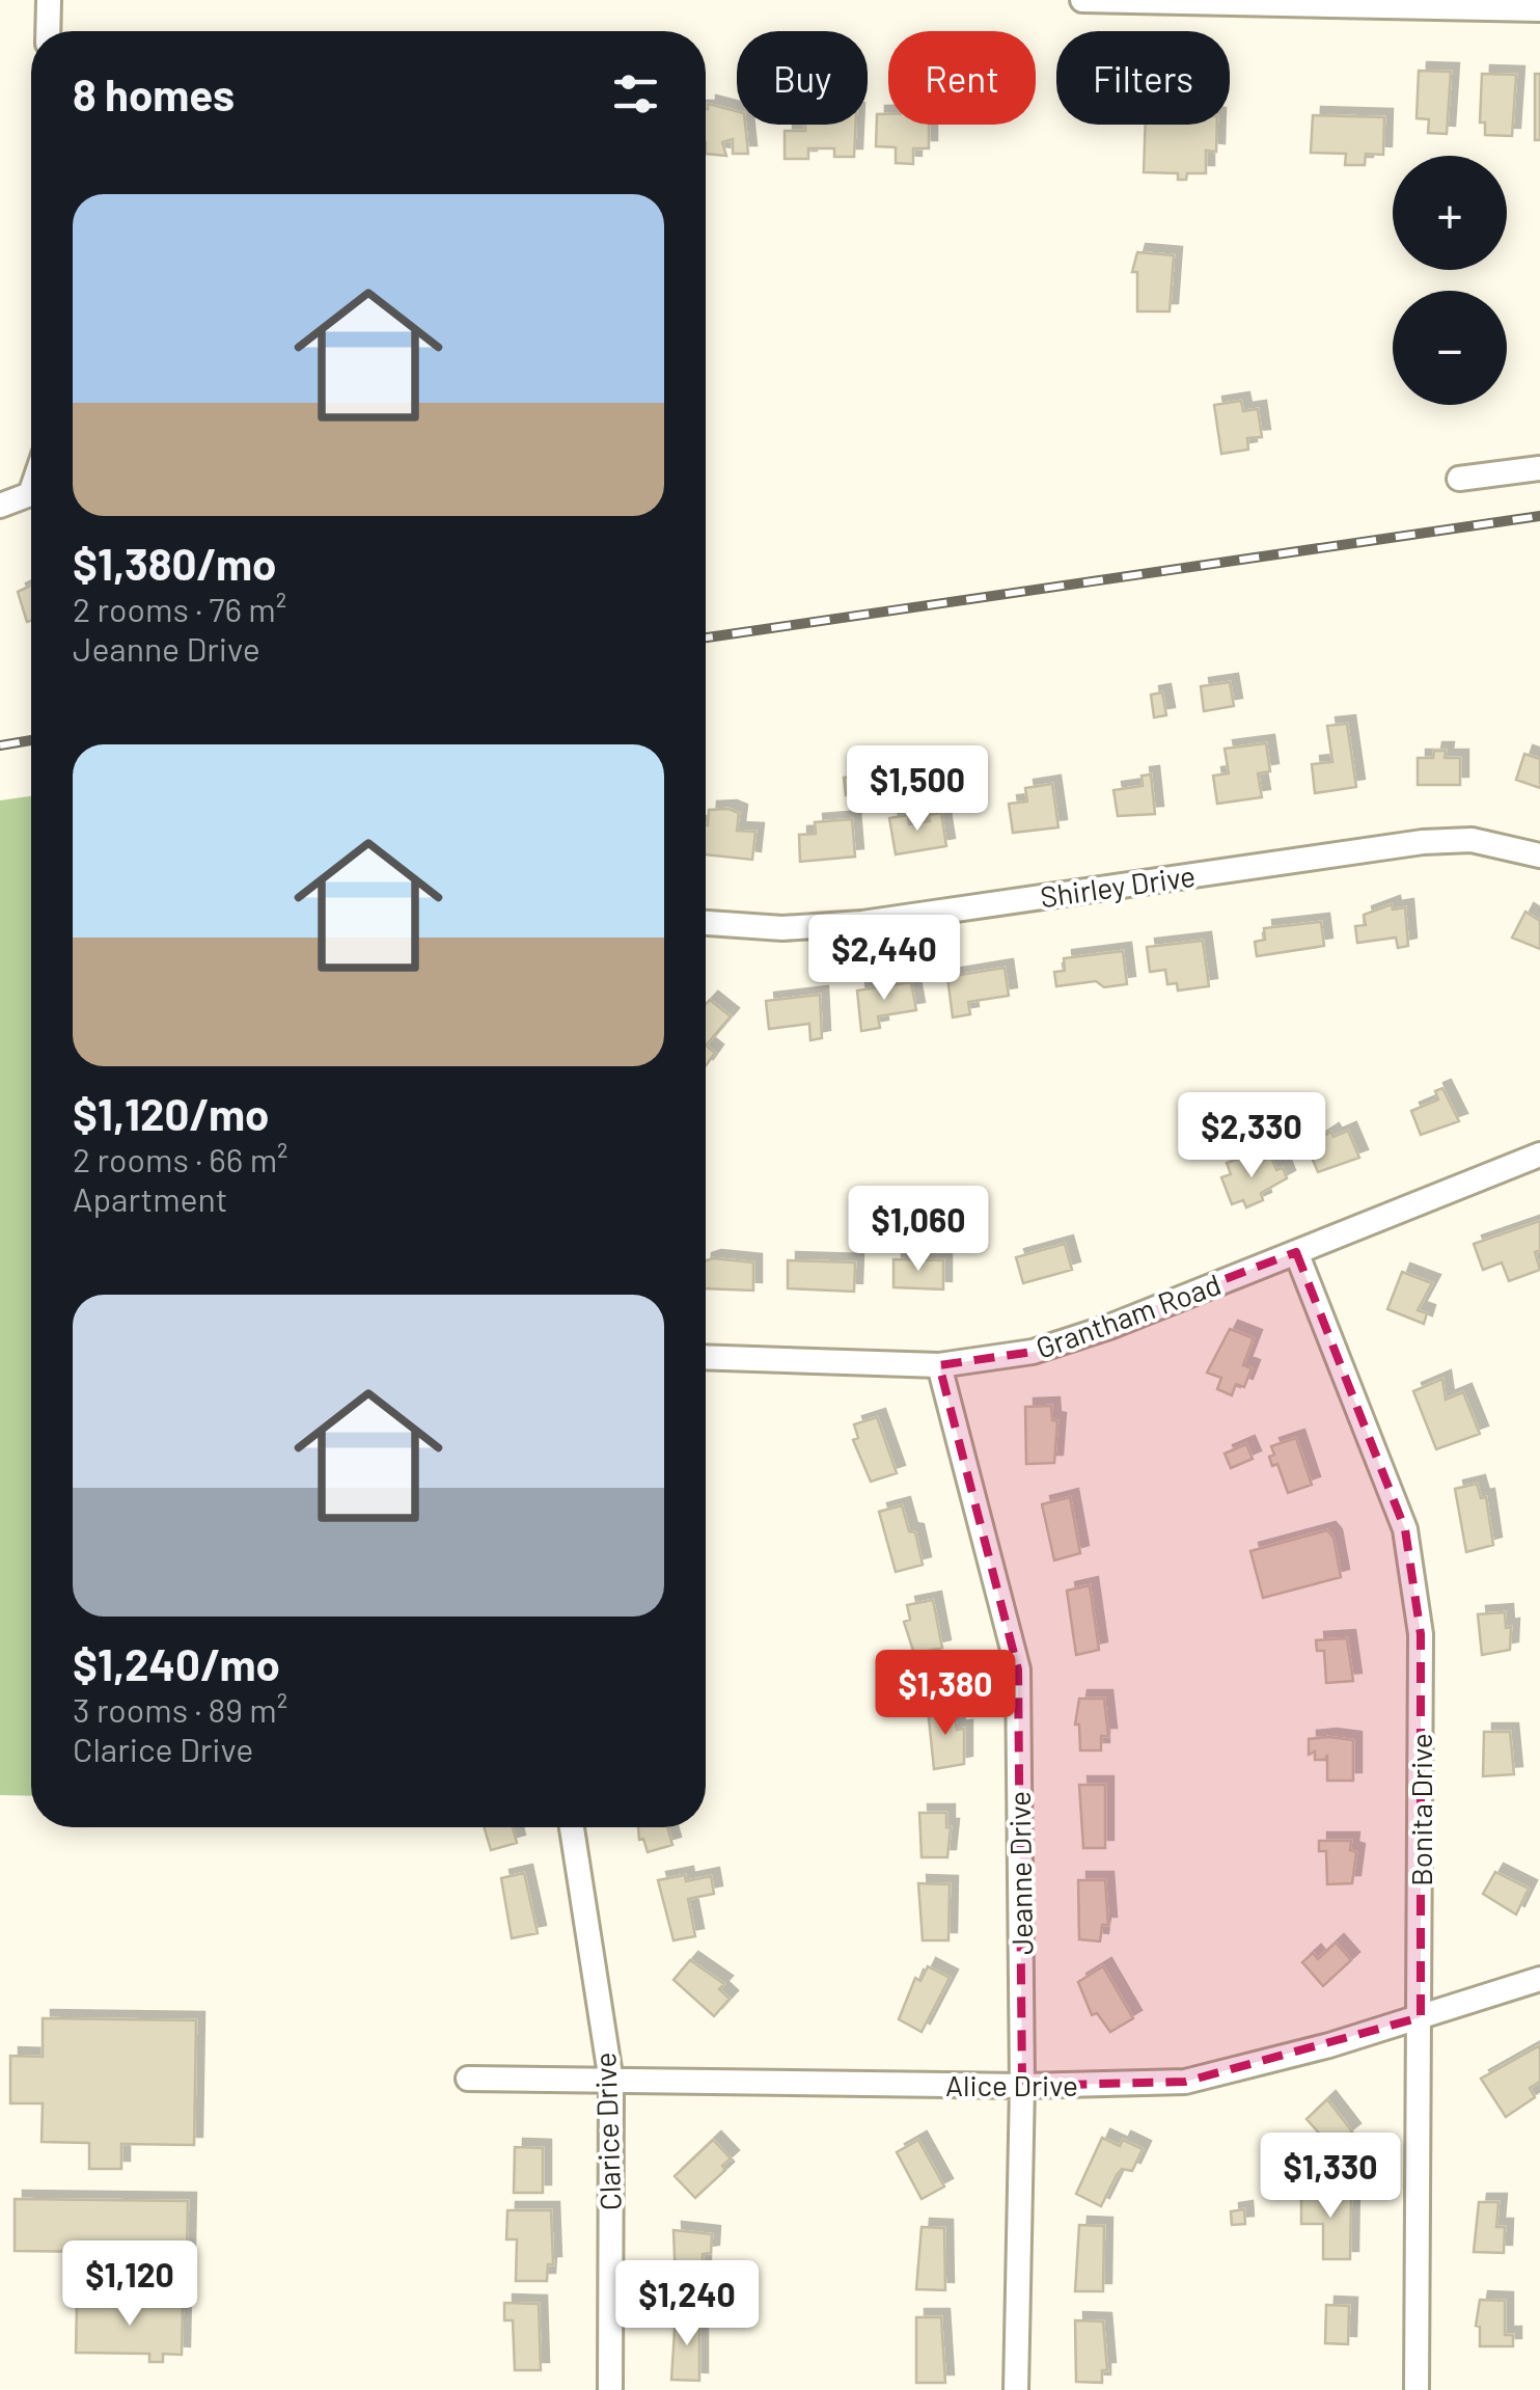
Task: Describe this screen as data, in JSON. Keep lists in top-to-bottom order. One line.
{"streets":{"street":["Shirley Drive","Grantham Road","Bonita Drive","Jeanne Drive","Alice Drive","Clarice Drive"]},"crossings":[["Grantham Road","Bonita Drive"],["Grantham Road","Jeanne Drive"],["Bonita Drive","Alice Drive"],["Jeanne Drive","Alice Drive"],["Alice Drive","Clarice Drive"]],"page":{"chip":["Buy","Rent","Filters"],"heading":"8 homes","map_buttons":["+","−"],"list":[{"name":"$1,380/mo","note":"2 rooms · 76 m² · Jeanne Drive"},{"name":"$1,120/mo","note":"2 rooms · 66 m² · Apartment"},{"name":"$1,240/mo","note":"3 rooms · 89 m² · Clarice Drive"}],"price":["$1,500","$2,440","$2,330","$1,060","$1,380","$1,330","$1,120","$1,240"]}}
